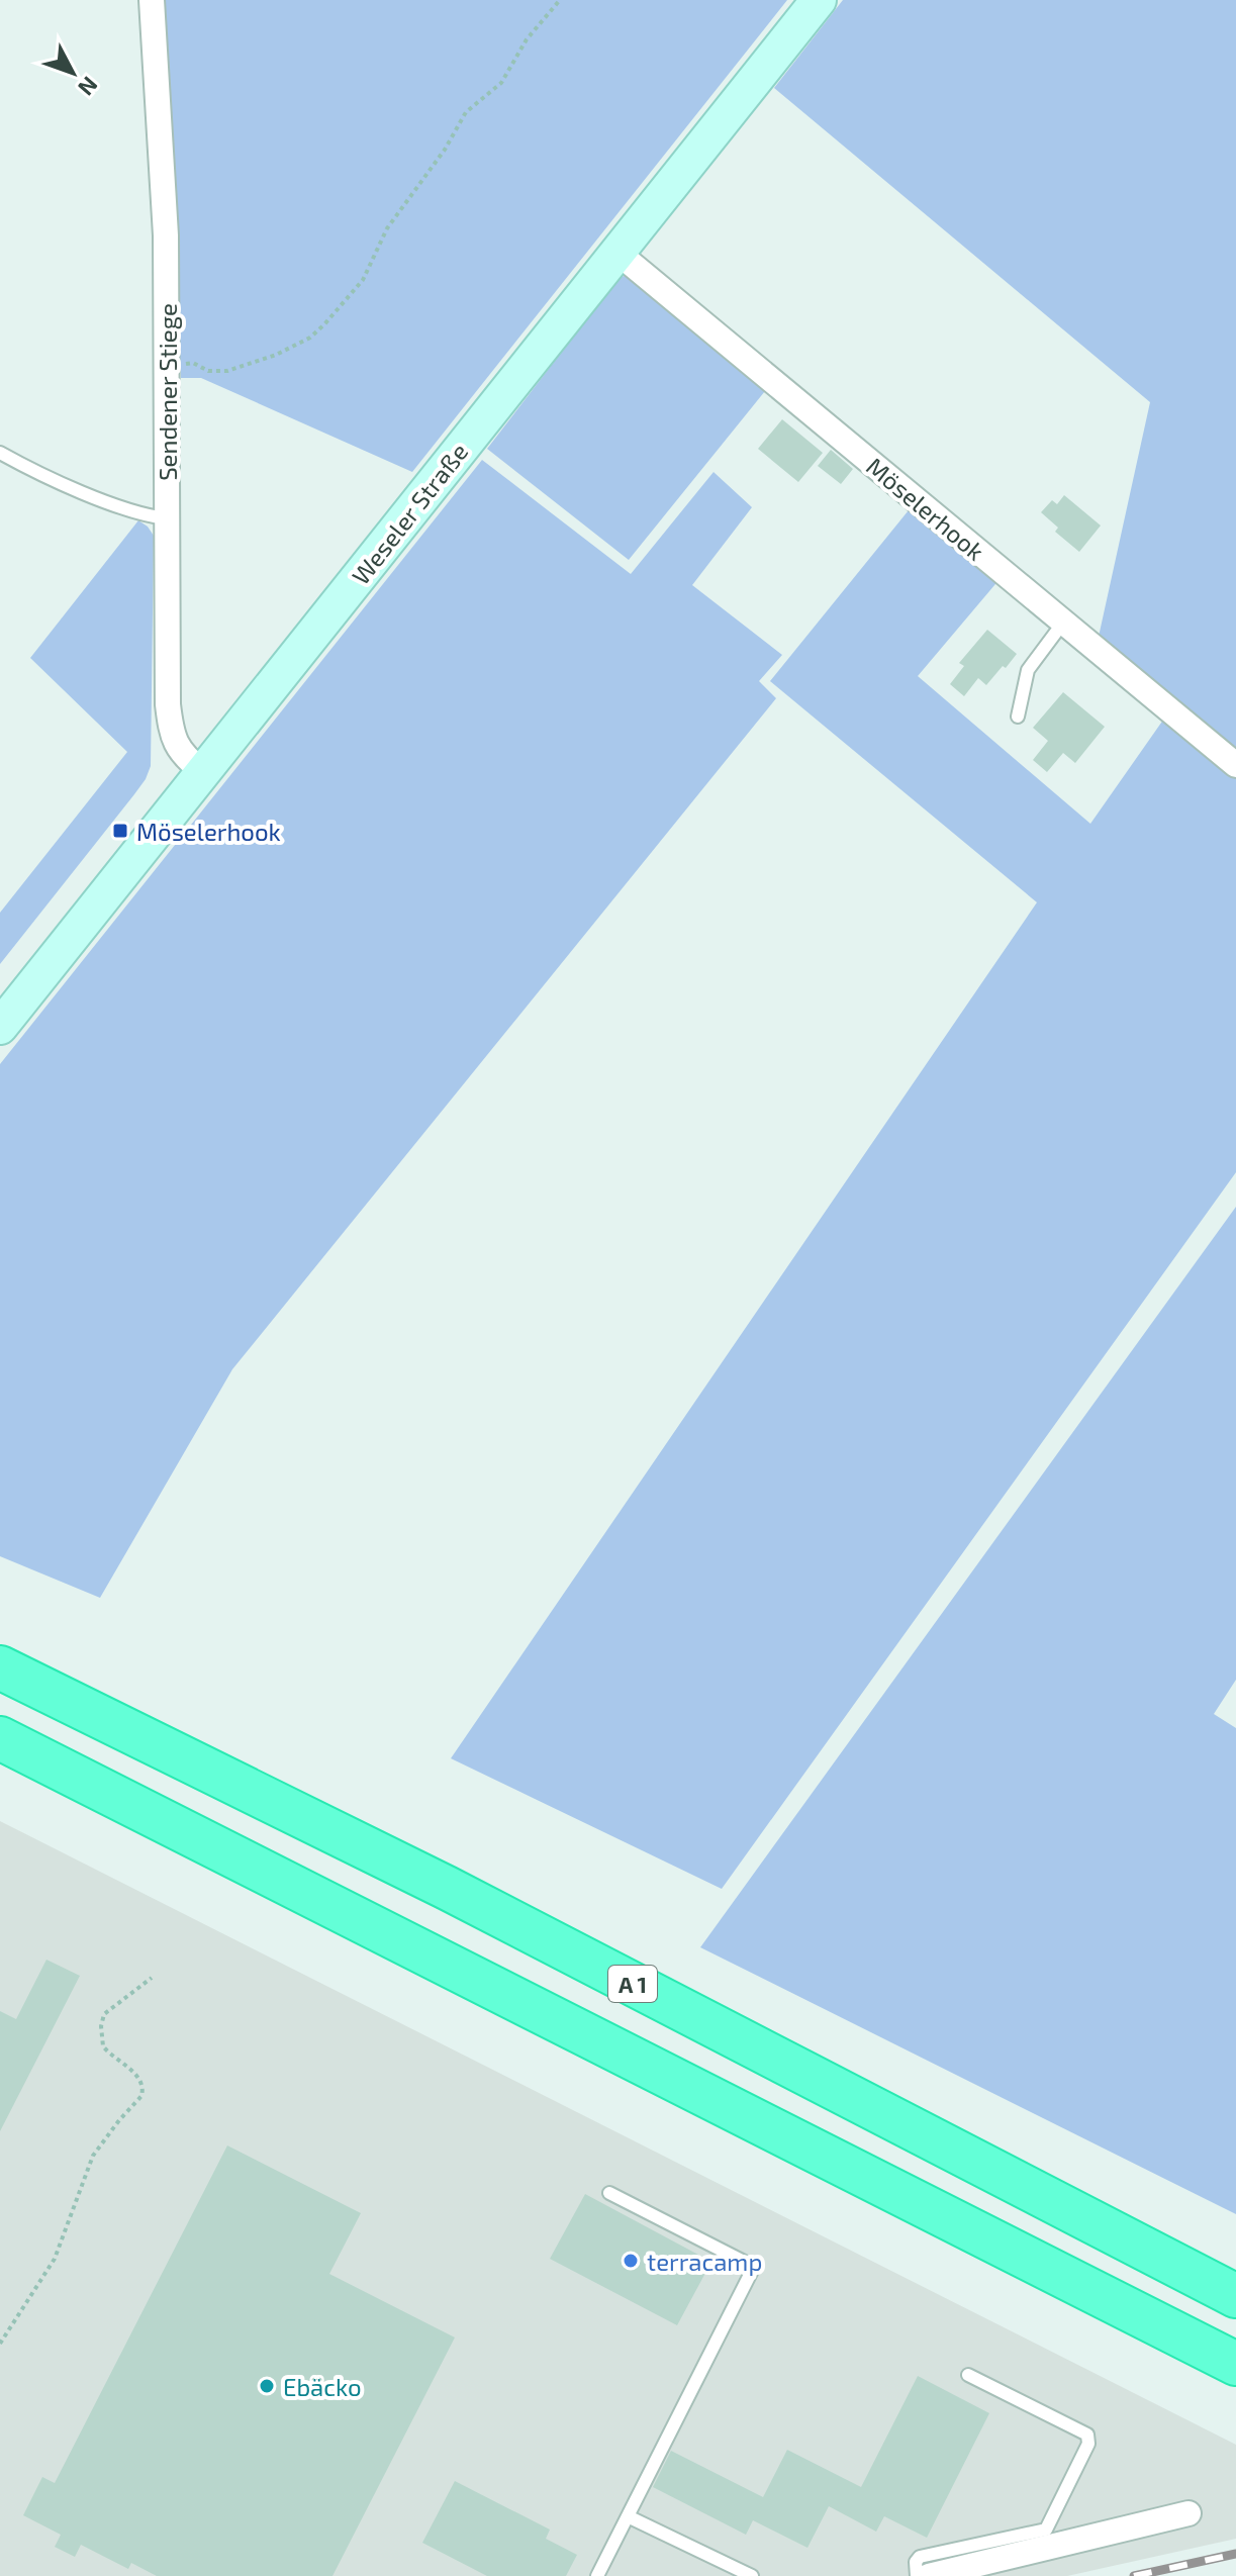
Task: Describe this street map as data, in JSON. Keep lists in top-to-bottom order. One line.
{"streets":{"highway":["A 1"],"main road":["Weseler Straße"],"street":["Sendener Stiege","Möselerhook"]},"crossings":[["Sendener Stiege","Weseler Straße"],["Möselerhook","Weseler Straße"]],"places":{"transit":["Möselerhook"],"other":["terracamp","Ebäcko"]},"north":"bottom right"}
